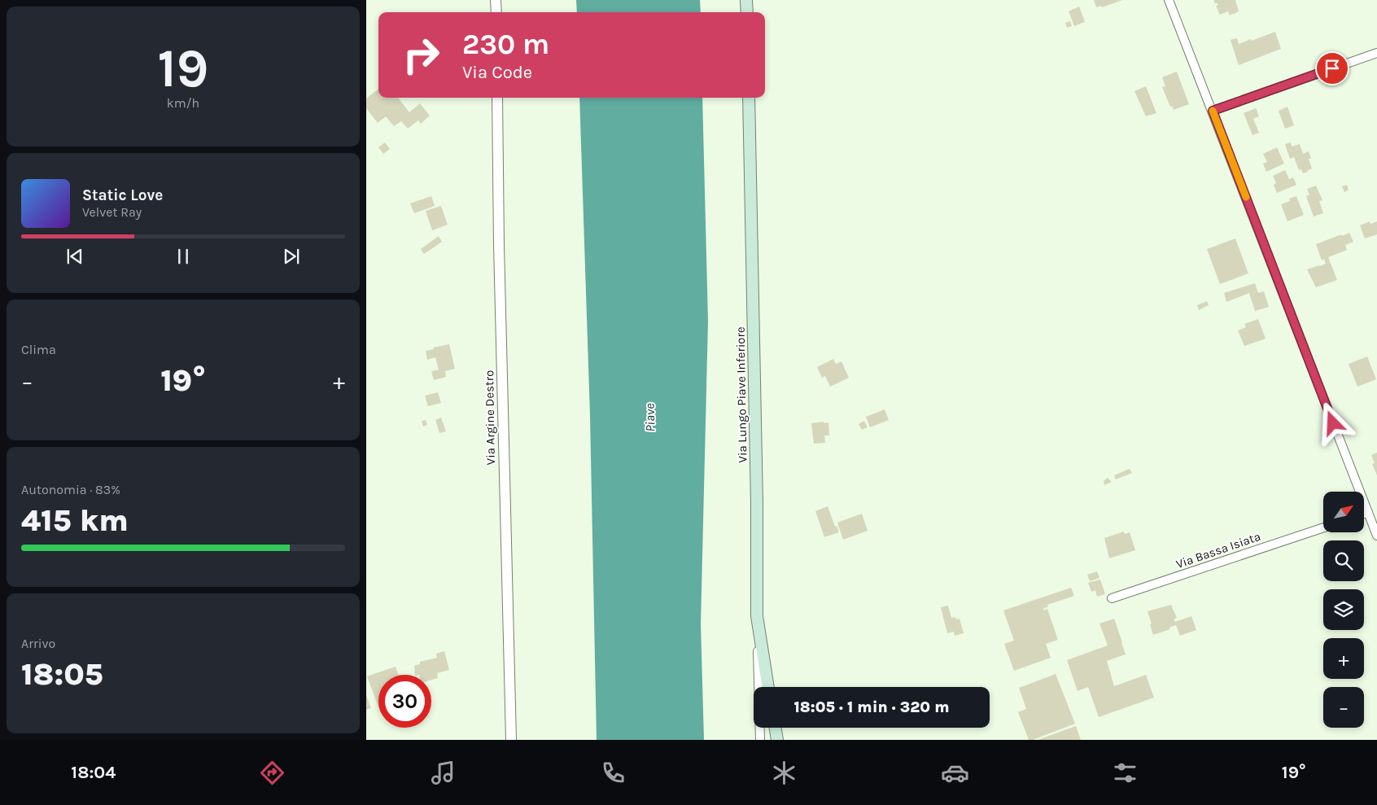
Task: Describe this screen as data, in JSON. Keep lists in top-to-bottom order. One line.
{"streets":{"main road":["Via Lungo Piave Inferiore"],"street":["Via Argine Destro","Via Bassa Isiata"]},"water":["Piave"],"north":"top right","page":{"tile":[["19","km/h"],"Clima",["Autonomia · 83%","415 km"],["Arrivo","18:05"]],"turn":["230 m","Via Code"],"song":["Static Love","Velvet Ray"],"heat":["−","19°","+"],"map_buttons":["+","−"],"limit":"30","trip":"18:05 · 1 min · 320 m","tabs":["18:04","19°"]}}
